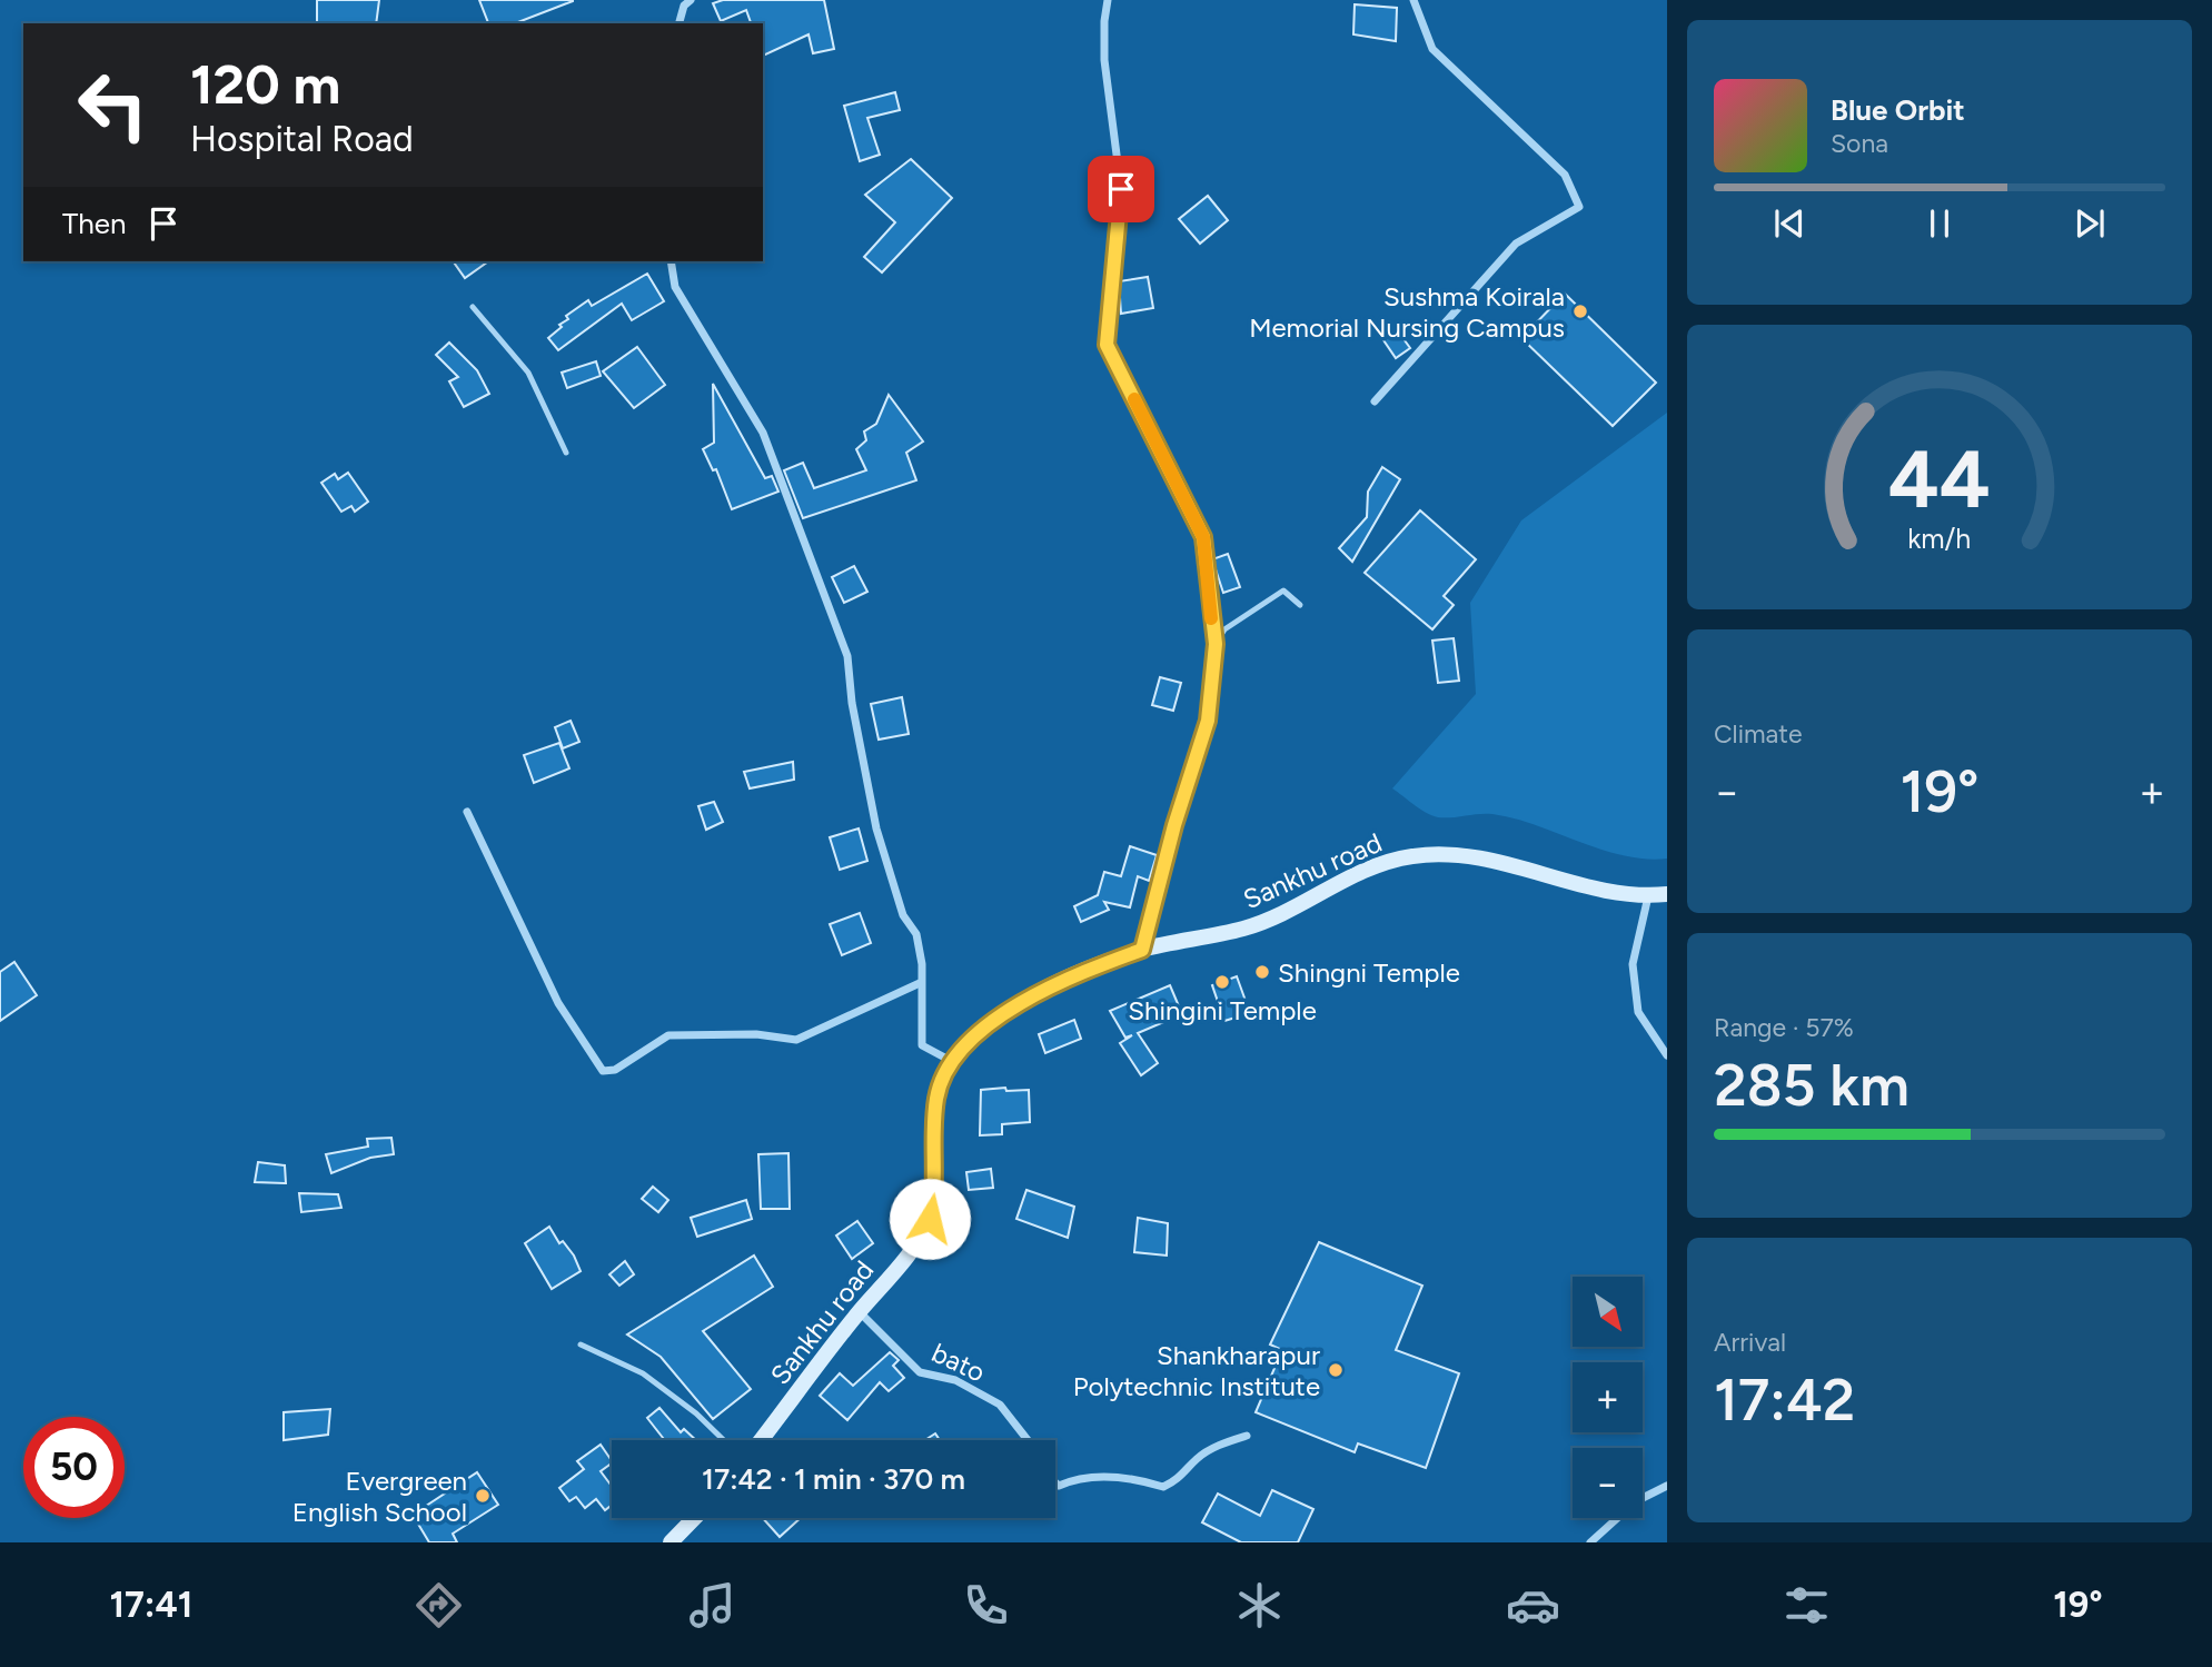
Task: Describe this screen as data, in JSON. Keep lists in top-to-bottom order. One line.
{"streets":{"main road":["Sankhu road"],"street":["bato"]},"crossings":[["Sankhu road","bato"]],"places":["Sushma Koirala Memorial Nursing Campus","Shingni Temple","Shingini Temple","Shankharapur Polytechnic Institute","Evergreen English School"],"north":"bottom right","page":{"turn":["120 m","Hospital Road"],"song":["Blue Orbit","Sona"],"then":"Then","tile":["Climate",["Range · 57%","285 km"],["Arrival","17:42"]],"heat":["−","19°","+"],"map_buttons":["+","−"],"limit":"50","trip":"17:42 · 1 min · 370 m","tabs":["17:41","19°"],"gauge":["44","km/h"]}}
